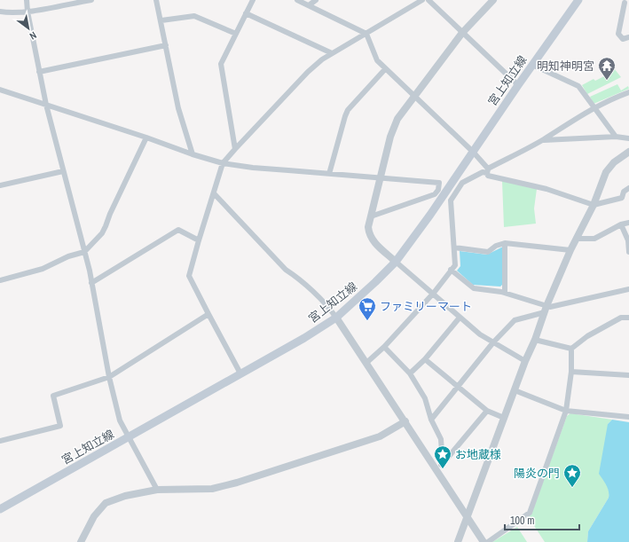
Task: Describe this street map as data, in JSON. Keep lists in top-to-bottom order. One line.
{"streets":{"main road":["宮上知立線"]},"places":{"temple":["明知神明宮"],"supermarket":["ファミリーマート"],"place":["お地蔵様","陽炎の門"]},"scale_bar":"100 m","north":"bottom right"}
